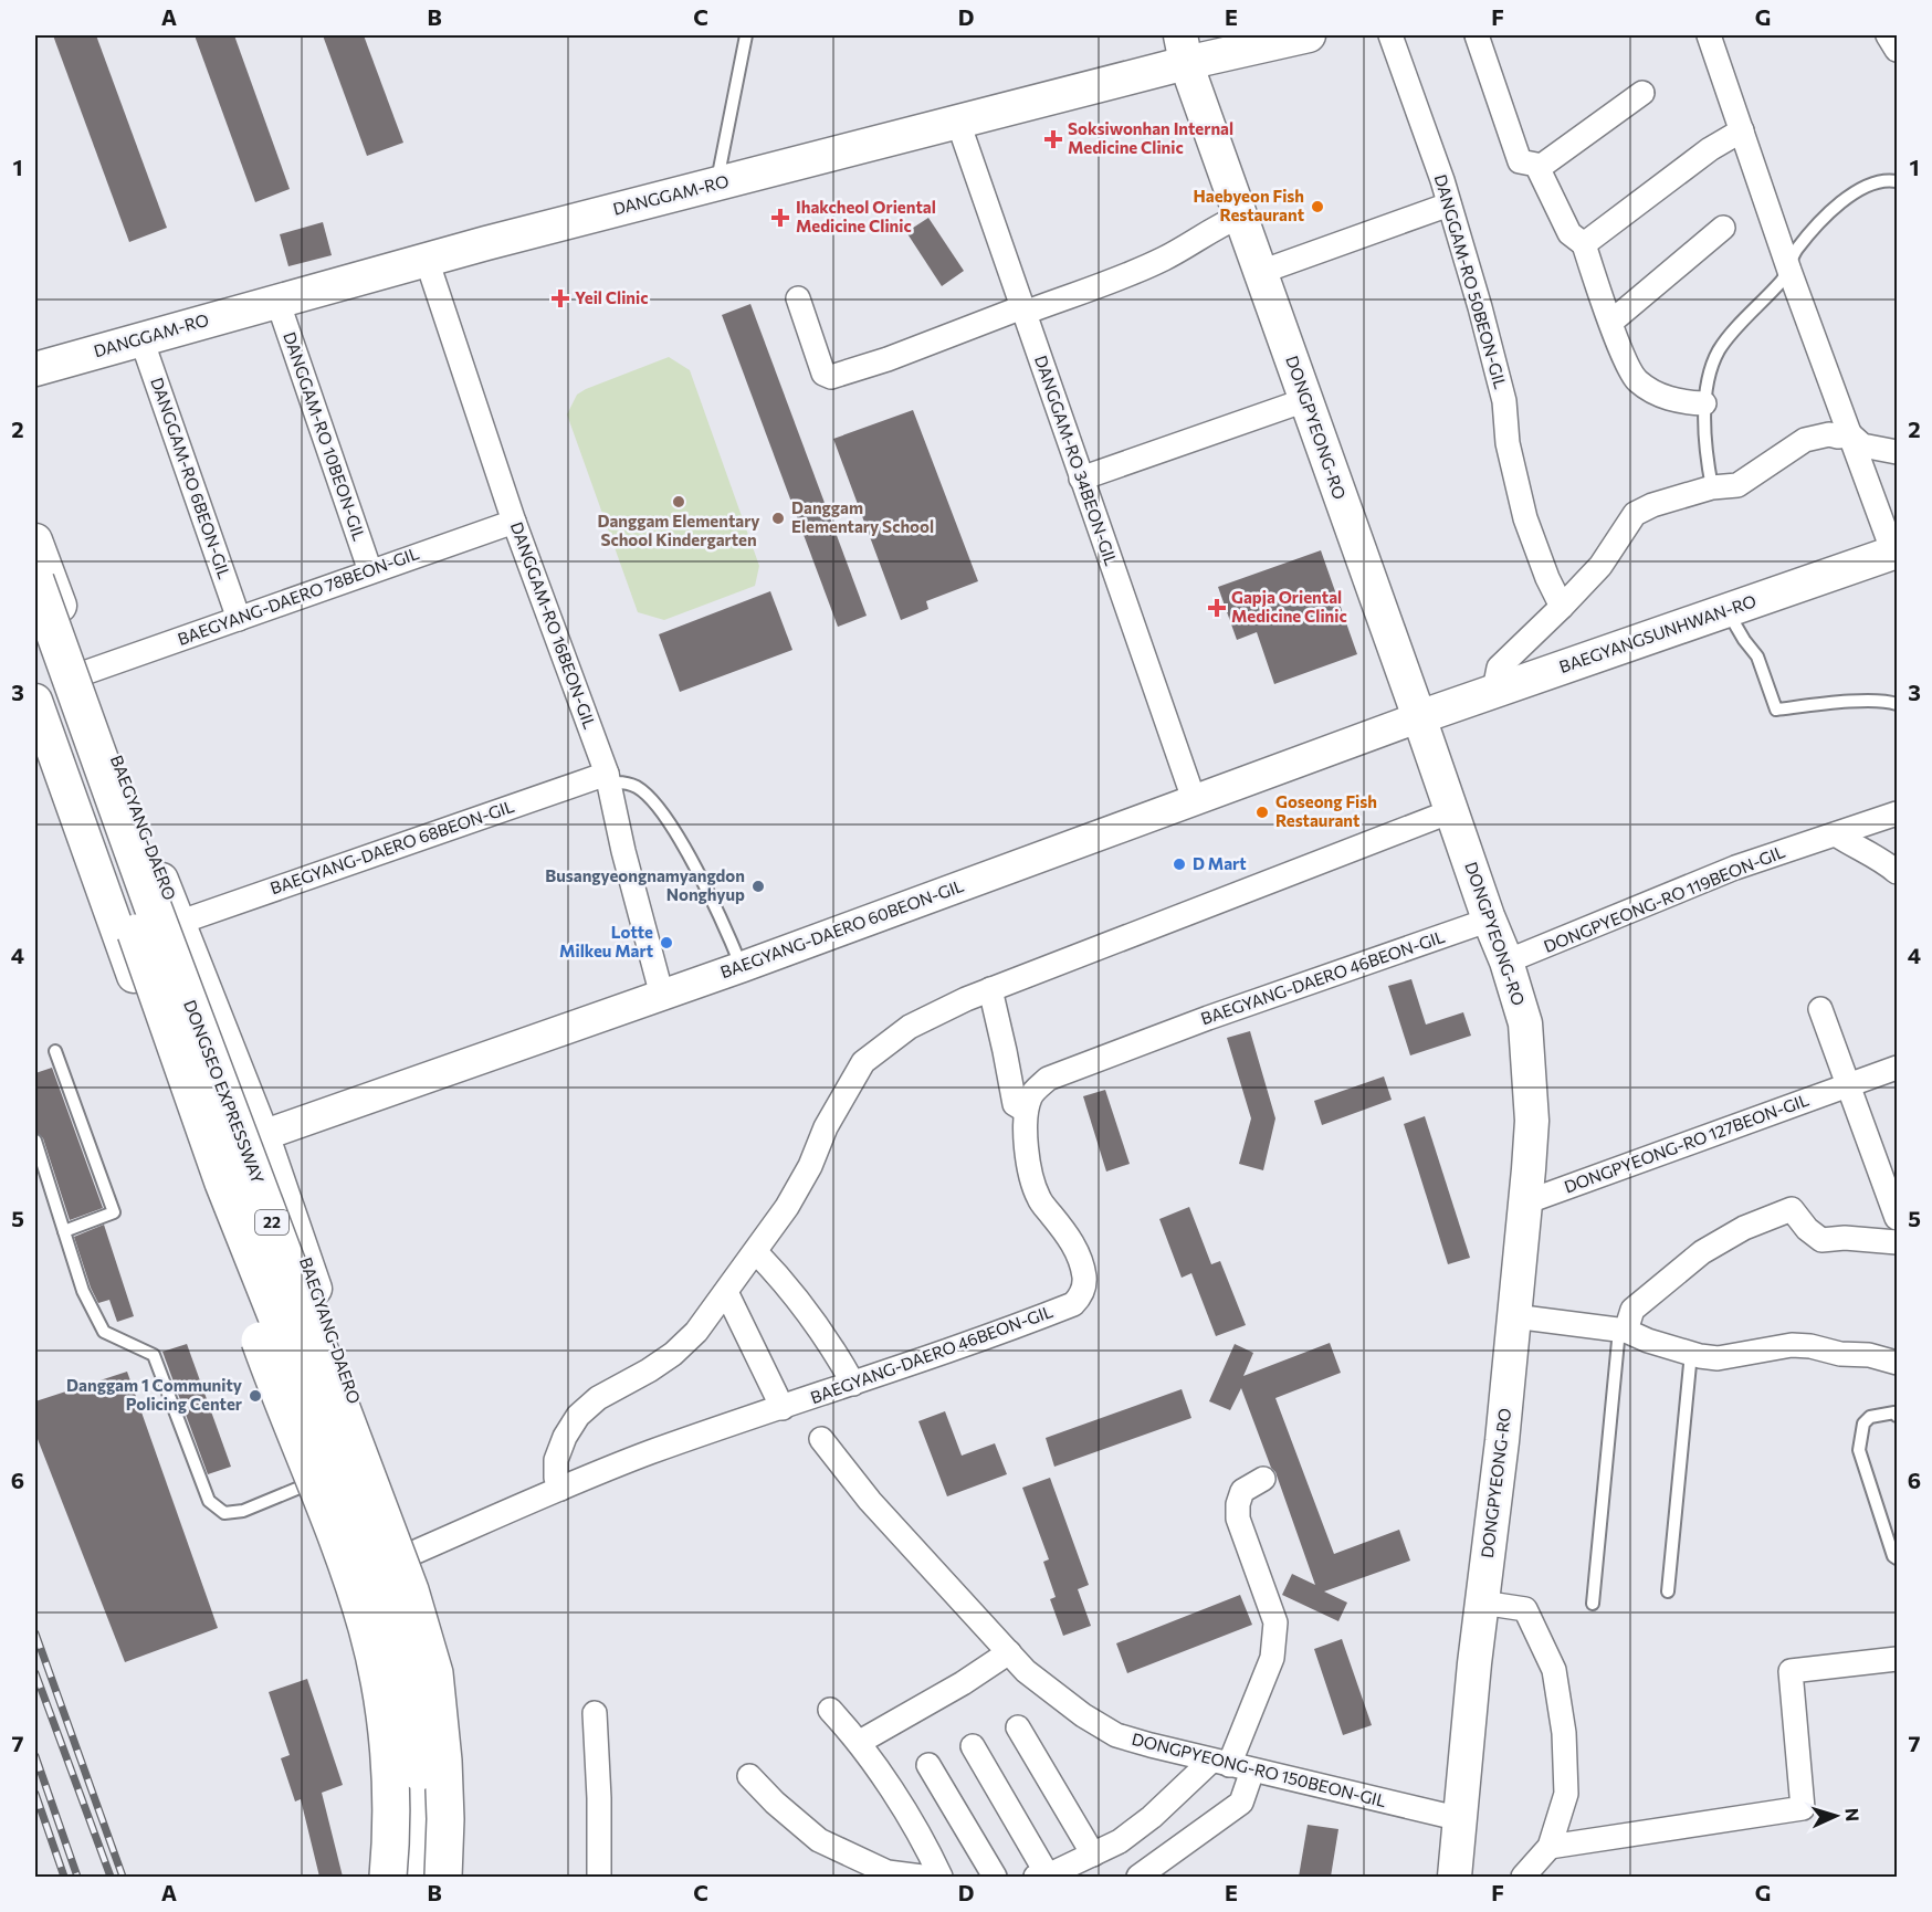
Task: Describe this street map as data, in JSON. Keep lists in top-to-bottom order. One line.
{"streets":{"highway":["DONGSEO EXPRESSWAY","22"],"main road":["DANGGAM-RO","DONGPYEONG-RO","BAEGYANGSUNHWAN-RO","BAEGYANG-DAERO"],"street":["DANGGAM-RO 50BEON-GIL","DANGGAM-RO 10BEON-GIL","DANGGAM-RO 34BEON-GIL","DANGGAM-RO 6BEON-GIL","BAEGYANG-DAERO 78BEON-GIL","DANGGAM-RO 16BEON-GIL","BAEGYANG-DAERO 68BEON-GIL","DONGPYEONG-RO 119BEON-GIL","BAEGYANG-DAERO 60BEON-GIL","BAEGYANG-DAERO 46BEON-GIL","DONGPYEONG-RO 127BEON-GIL","DONGPYEONG-RO 150BEON-GIL"]},"crossings":[["DANGGAM-RO","DONGPYEONG-RO"],["DANGGAM-RO","DANGGAM-RO 10BEON-GIL"],["DANGGAM-RO","DANGGAM-RO 34BEON-GIL"],["DANGGAM-RO","DANGGAM-RO 6BEON-GIL"],["DANGGAM-RO","DANGGAM-RO 16BEON-GIL"],["DONGPYEONG-RO","BAEGYANGSUNHWAN-RO"],["DONGPYEONG-RO","DONGPYEONG-RO 119BEON-GIL"],["DONGPYEONG-RO","BAEGYANG-DAERO 60BEON-GIL"],["DONGPYEONG-RO","BAEGYANG-DAERO 46BEON-GIL"],["DONGPYEONG-RO","DONGPYEONG-RO 127BEON-GIL"],["DONGPYEONG-RO","DONGPYEONG-RO 150BEON-GIL"],["DANGGAM-RO 10BEON-GIL","BAEGYANG-DAERO 78BEON-GIL"],["DANGGAM-RO 34BEON-GIL","BAEGYANG-DAERO 60BEON-GIL"],["DANGGAM-RO 6BEON-GIL","BAEGYANG-DAERO 78BEON-GIL"],["BAEGYANG-DAERO 78BEON-GIL","DANGGAM-RO 16BEON-GIL"],["BAEGYANG-DAERO 78BEON-GIL","BAEGYANG-DAERO"],["DANGGAM-RO 16BEON-GIL","BAEGYANG-DAERO 68BEON-GIL"],["DANGGAM-RO 16BEON-GIL","BAEGYANG-DAERO 60BEON-GIL"],["BAEGYANGSUNHWAN-RO","BAEGYANG-DAERO 60BEON-GIL"],["BAEGYANG-DAERO","BAEGYANG-DAERO 68BEON-GIL"],["BAEGYANG-DAERO","BAEGYANG-DAERO 60BEON-GIL"],["BAEGYANG-DAERO","BAEGYANG-DAERO 46BEON-GIL"],["BAEGYANG-DAERO","DONGSEO EXPRESSWAY"],["BAEGYANG-DAERO 68BEON-GIL","DONGSEO EXPRESSWAY"]],"places":{"health":["Soksiwonhan Internal Medicine Clinic","Ihakcheol Oriental Medicine Clinic","Yeil Clinic","Gapja Oriental Medicine Clinic"],"other":["Haebyeon Fish Restaurant","Danggam Elementary School Kindergarten","Danggam Elementary School","Goseong Fish Restaurant","D Mart","Busangyeongnamyangdon Nonghyup","Lotte Milkeu Mart","Danggam 1 Community Policing Center"]},"north":"right","grid":{"columns":["A","B","C","D","E","F","G"],"rows":["1","2","3","4","5","6","7"]}}
